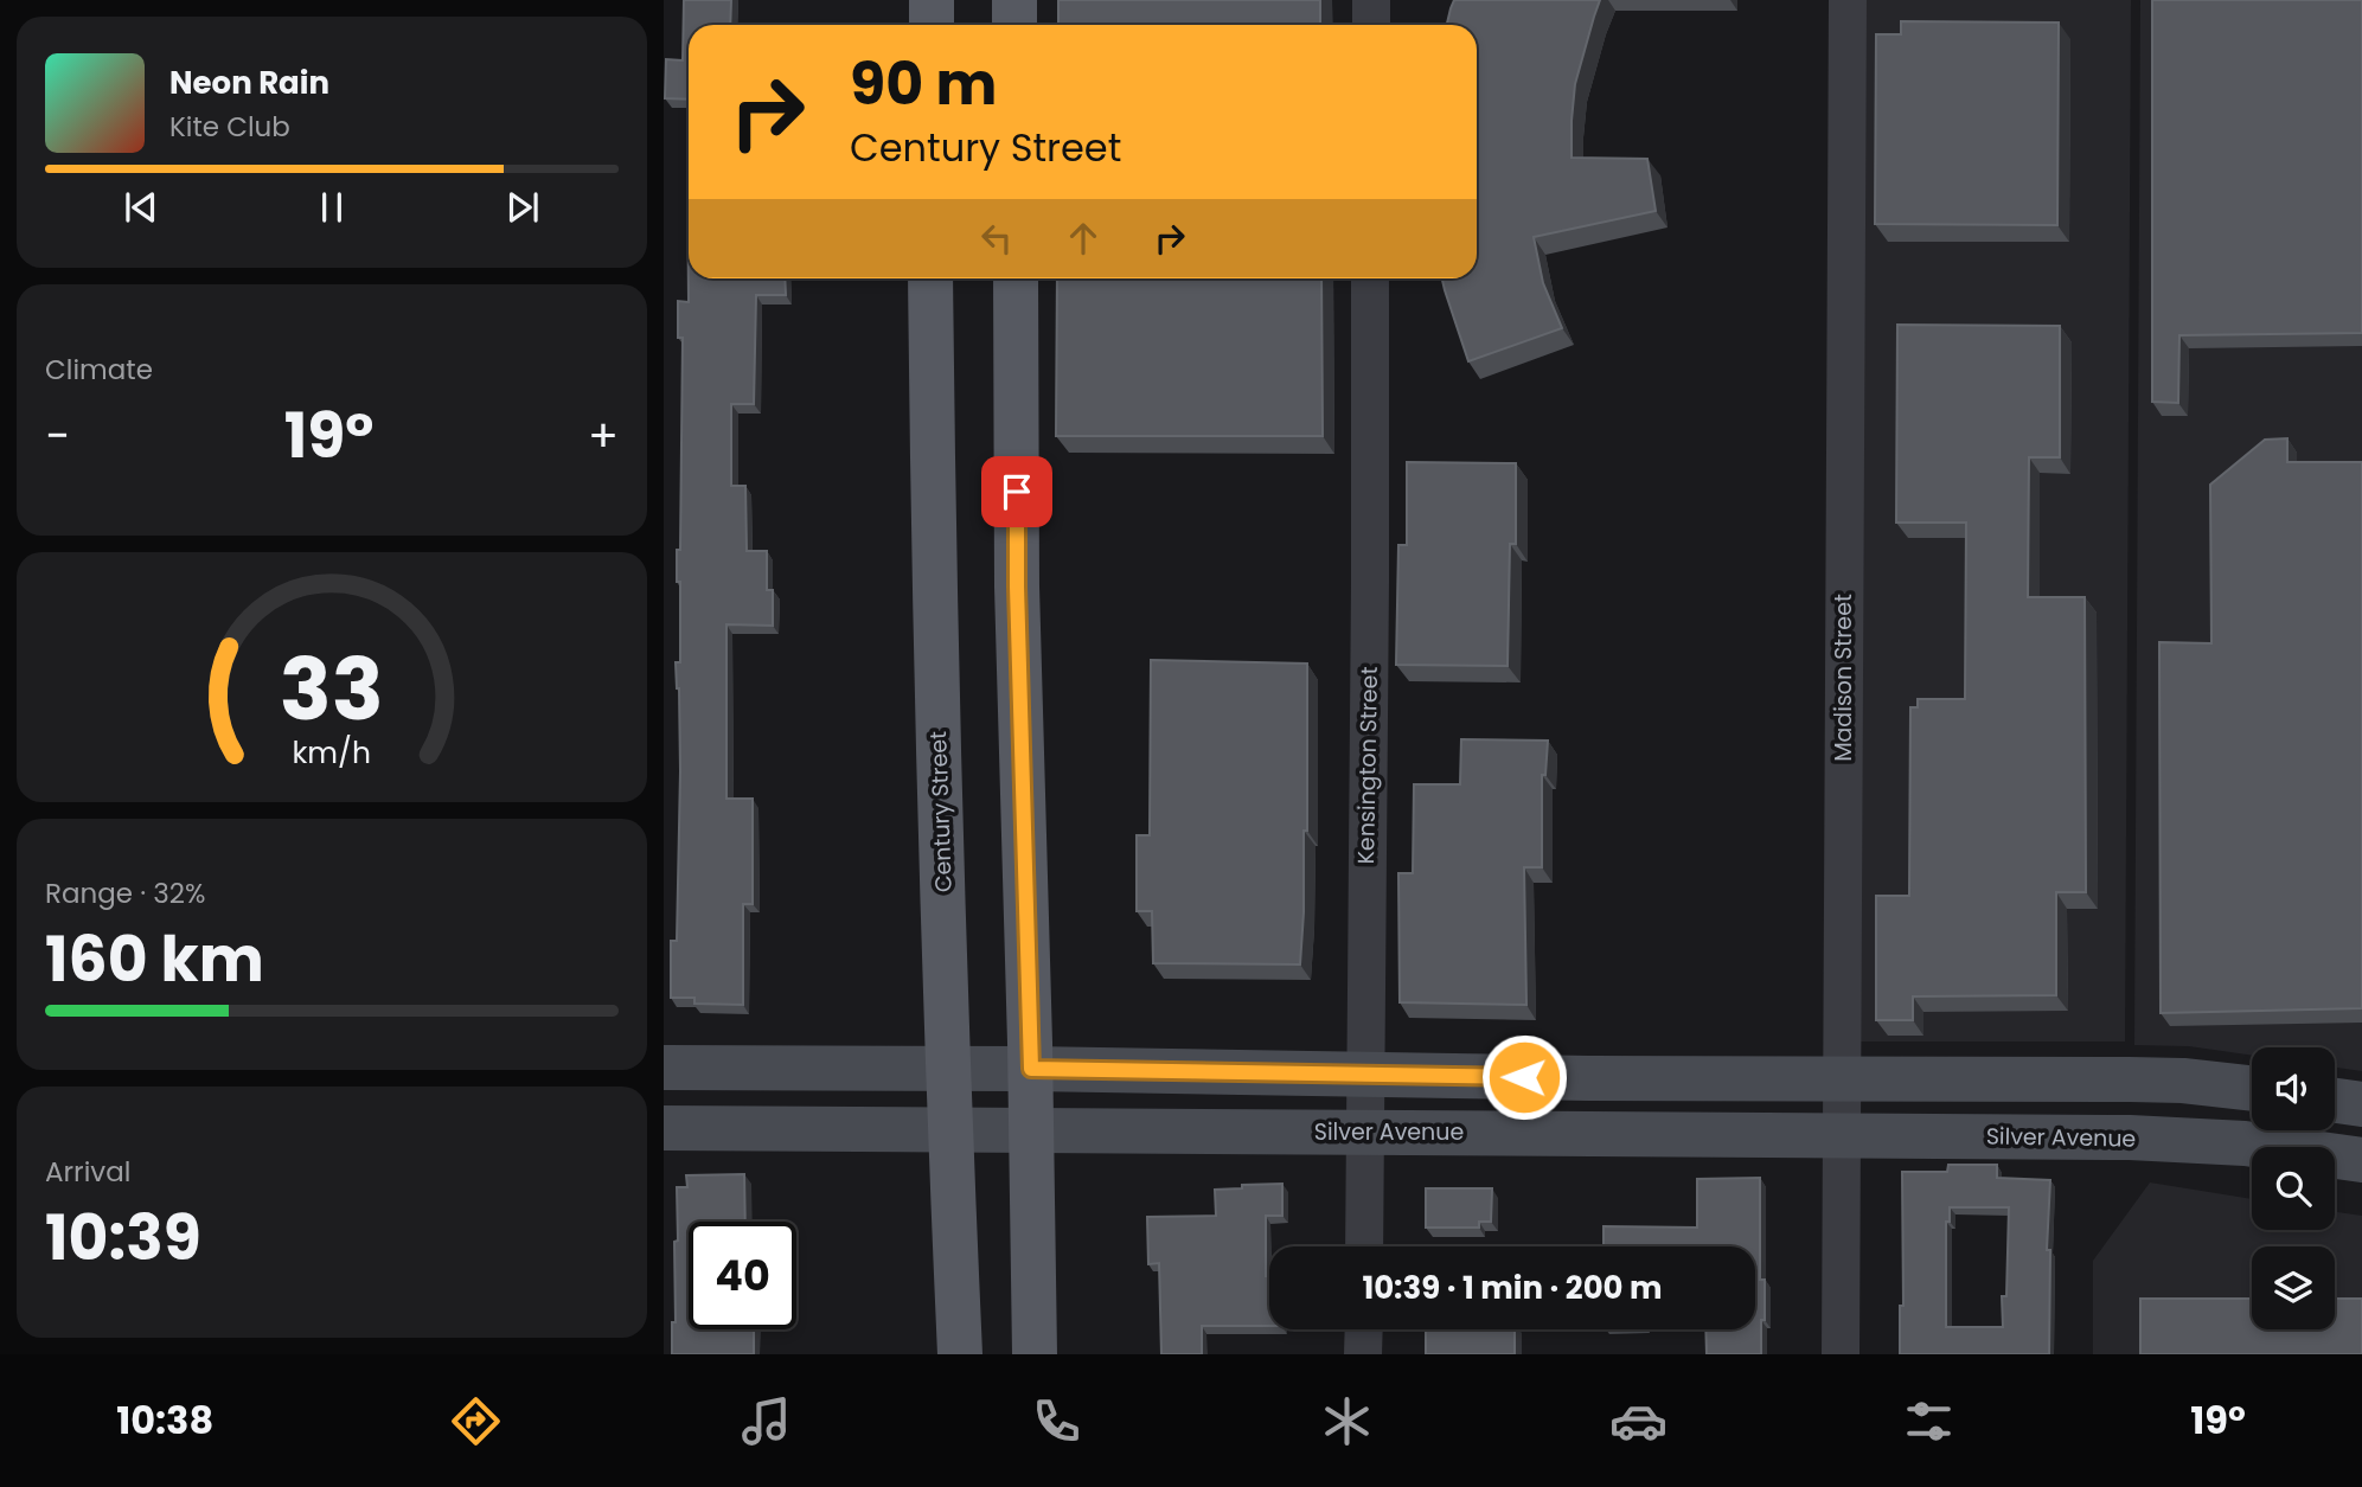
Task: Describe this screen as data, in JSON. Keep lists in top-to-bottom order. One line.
{"streets":{"main road":["Century Street"],"street":["Madison Street","Kensington Street","Silver Avenue"]},"crossings":[["Madison Street","Silver Avenue"],["Kensington Street","Silver Avenue"],["Century Street","Silver Avenue"]],"page":{"turn":["90 m","Century Street"],"song":["Neon Rain","Kite Club"],"tile":["Climate",["Range · 32%","160 km"],["Arrival","10:39"]],"heat":["−","19°","+"],"limit":"40","trip":"10:39 · 1 min · 200 m","tabs":["10:38","19°"],"gauge":["33","km/h"]}}
